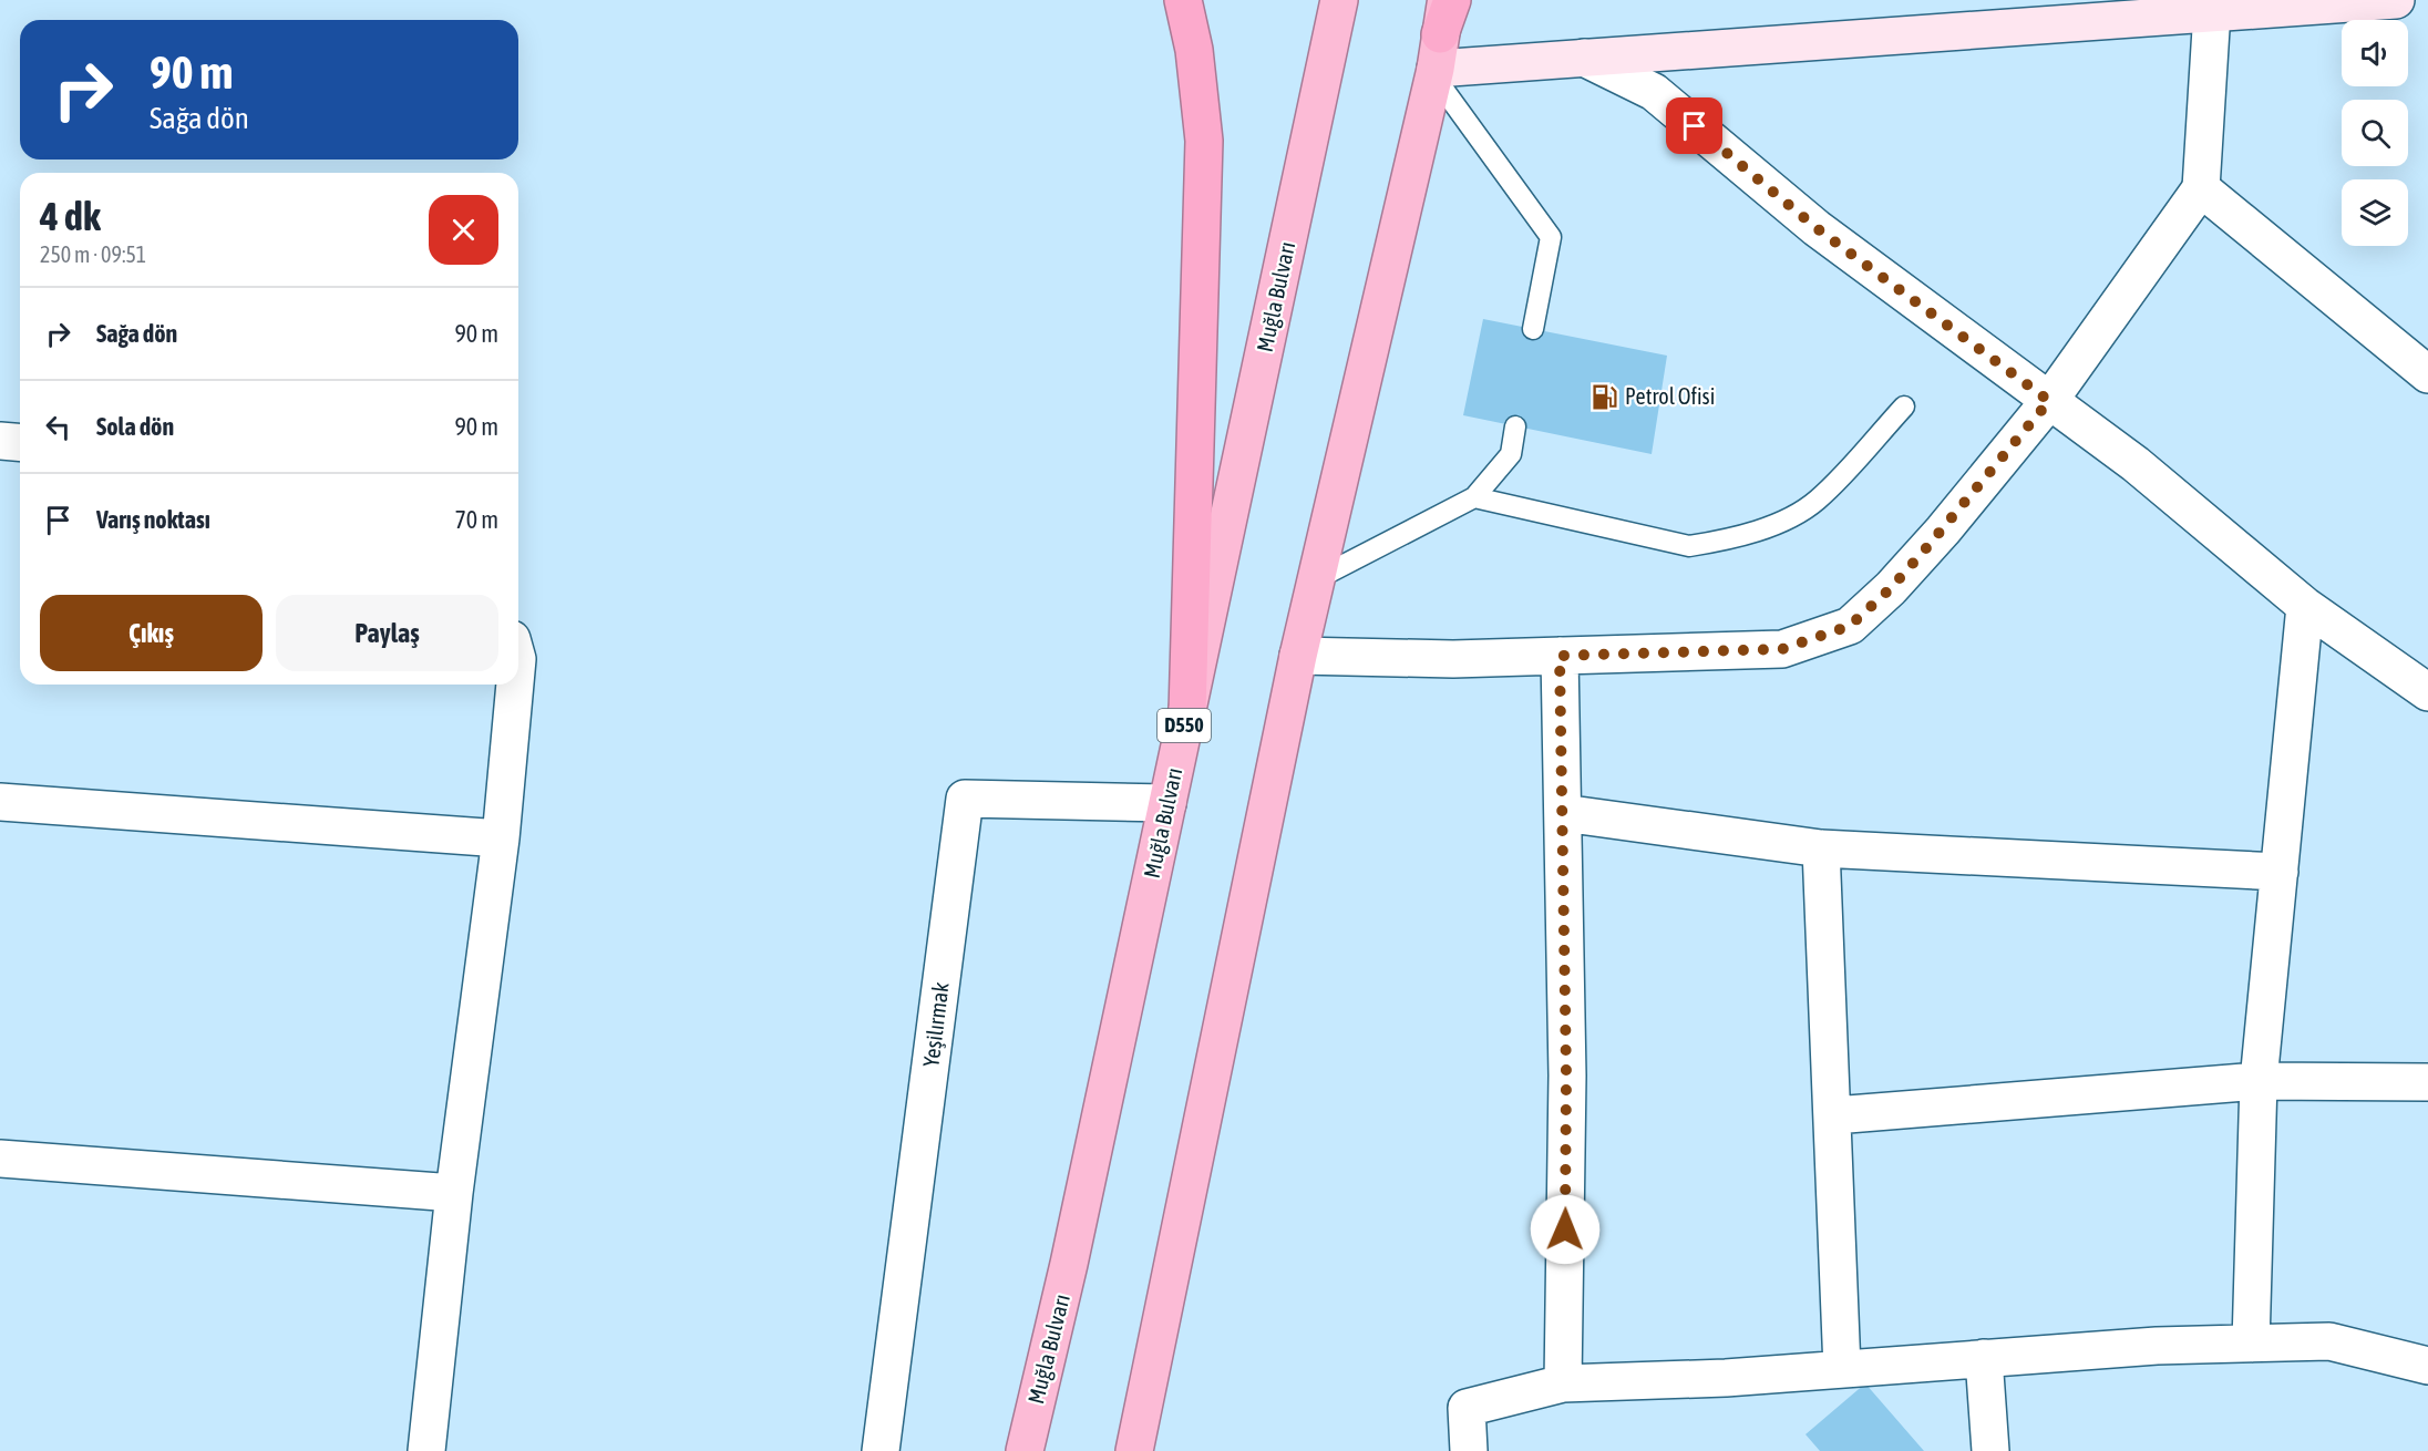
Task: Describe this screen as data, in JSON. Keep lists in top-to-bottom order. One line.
{"streets":{"highway":["Muğla Bulvarı","D550"],"street":["Yeşilırmak"]},"crossings":[["Muğla Bulvarı","Yeşilırmak"]],"places":{"fuel station":["Petrol Ofisi"]},"page":{"turn":["90 m","Sağa dön"],"heading":["4 dk","250 m · 09:51"],"list":[{"name":"Sağa dön","value":"90 m"},{"name":"Sola dön","value":"90 m"},{"name":"Varış noktası","value":"70 m"}],"buttons":["Çıkış","Paylaş"]}}
